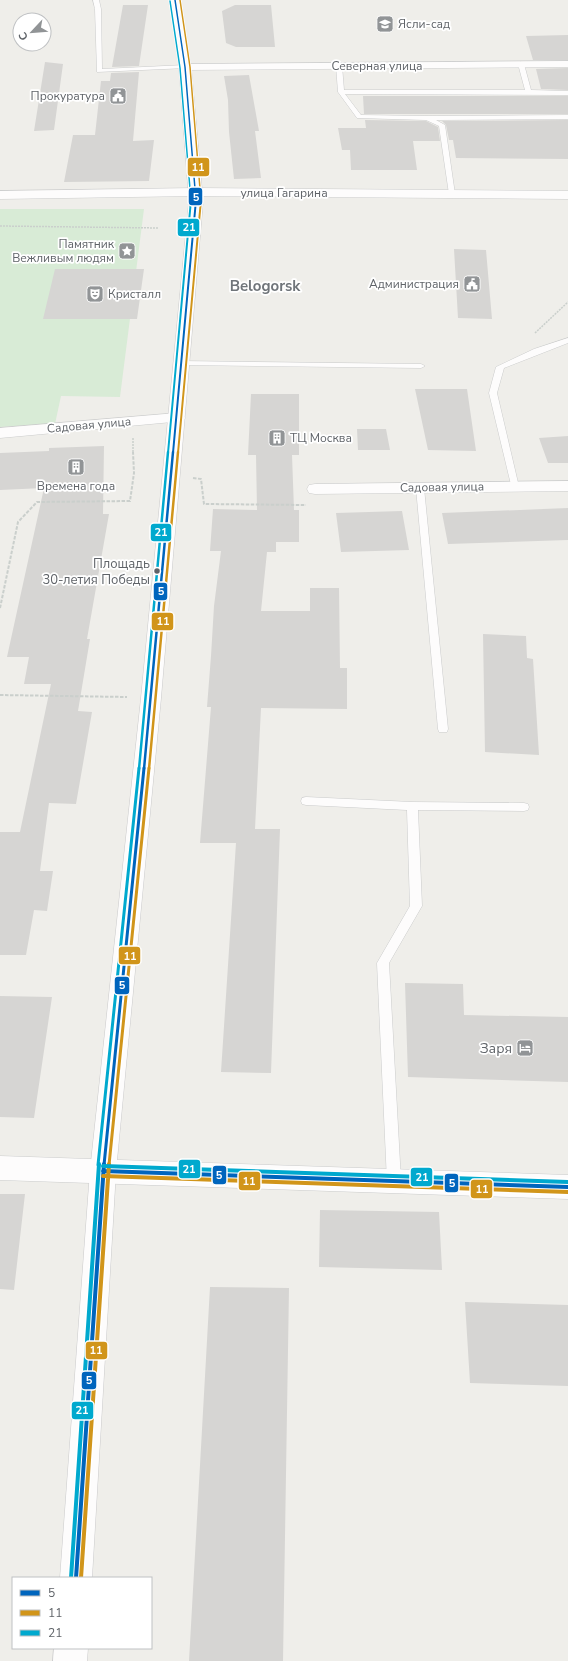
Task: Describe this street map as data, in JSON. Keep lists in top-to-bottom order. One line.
{"streets":{"street":["Северная улица","улица Гагарина","Садовая улица"]},"districts":["Belogorsk"],"places":{"school or university":["Ясли-сад"],"public building":["Прокуратура","Администрация"],"place":["Памятник Вежливым людям"],"theatre":["Кристалл"],"building":["ТЦ Москва","Времена года"],"other":["Площадь 30-летия Победы"],"hotel":["Заря"]},"lines":["transit line 5","transit line 11","transit line 21"],"legend":["5","11","21"],"north":"bottom left"}
